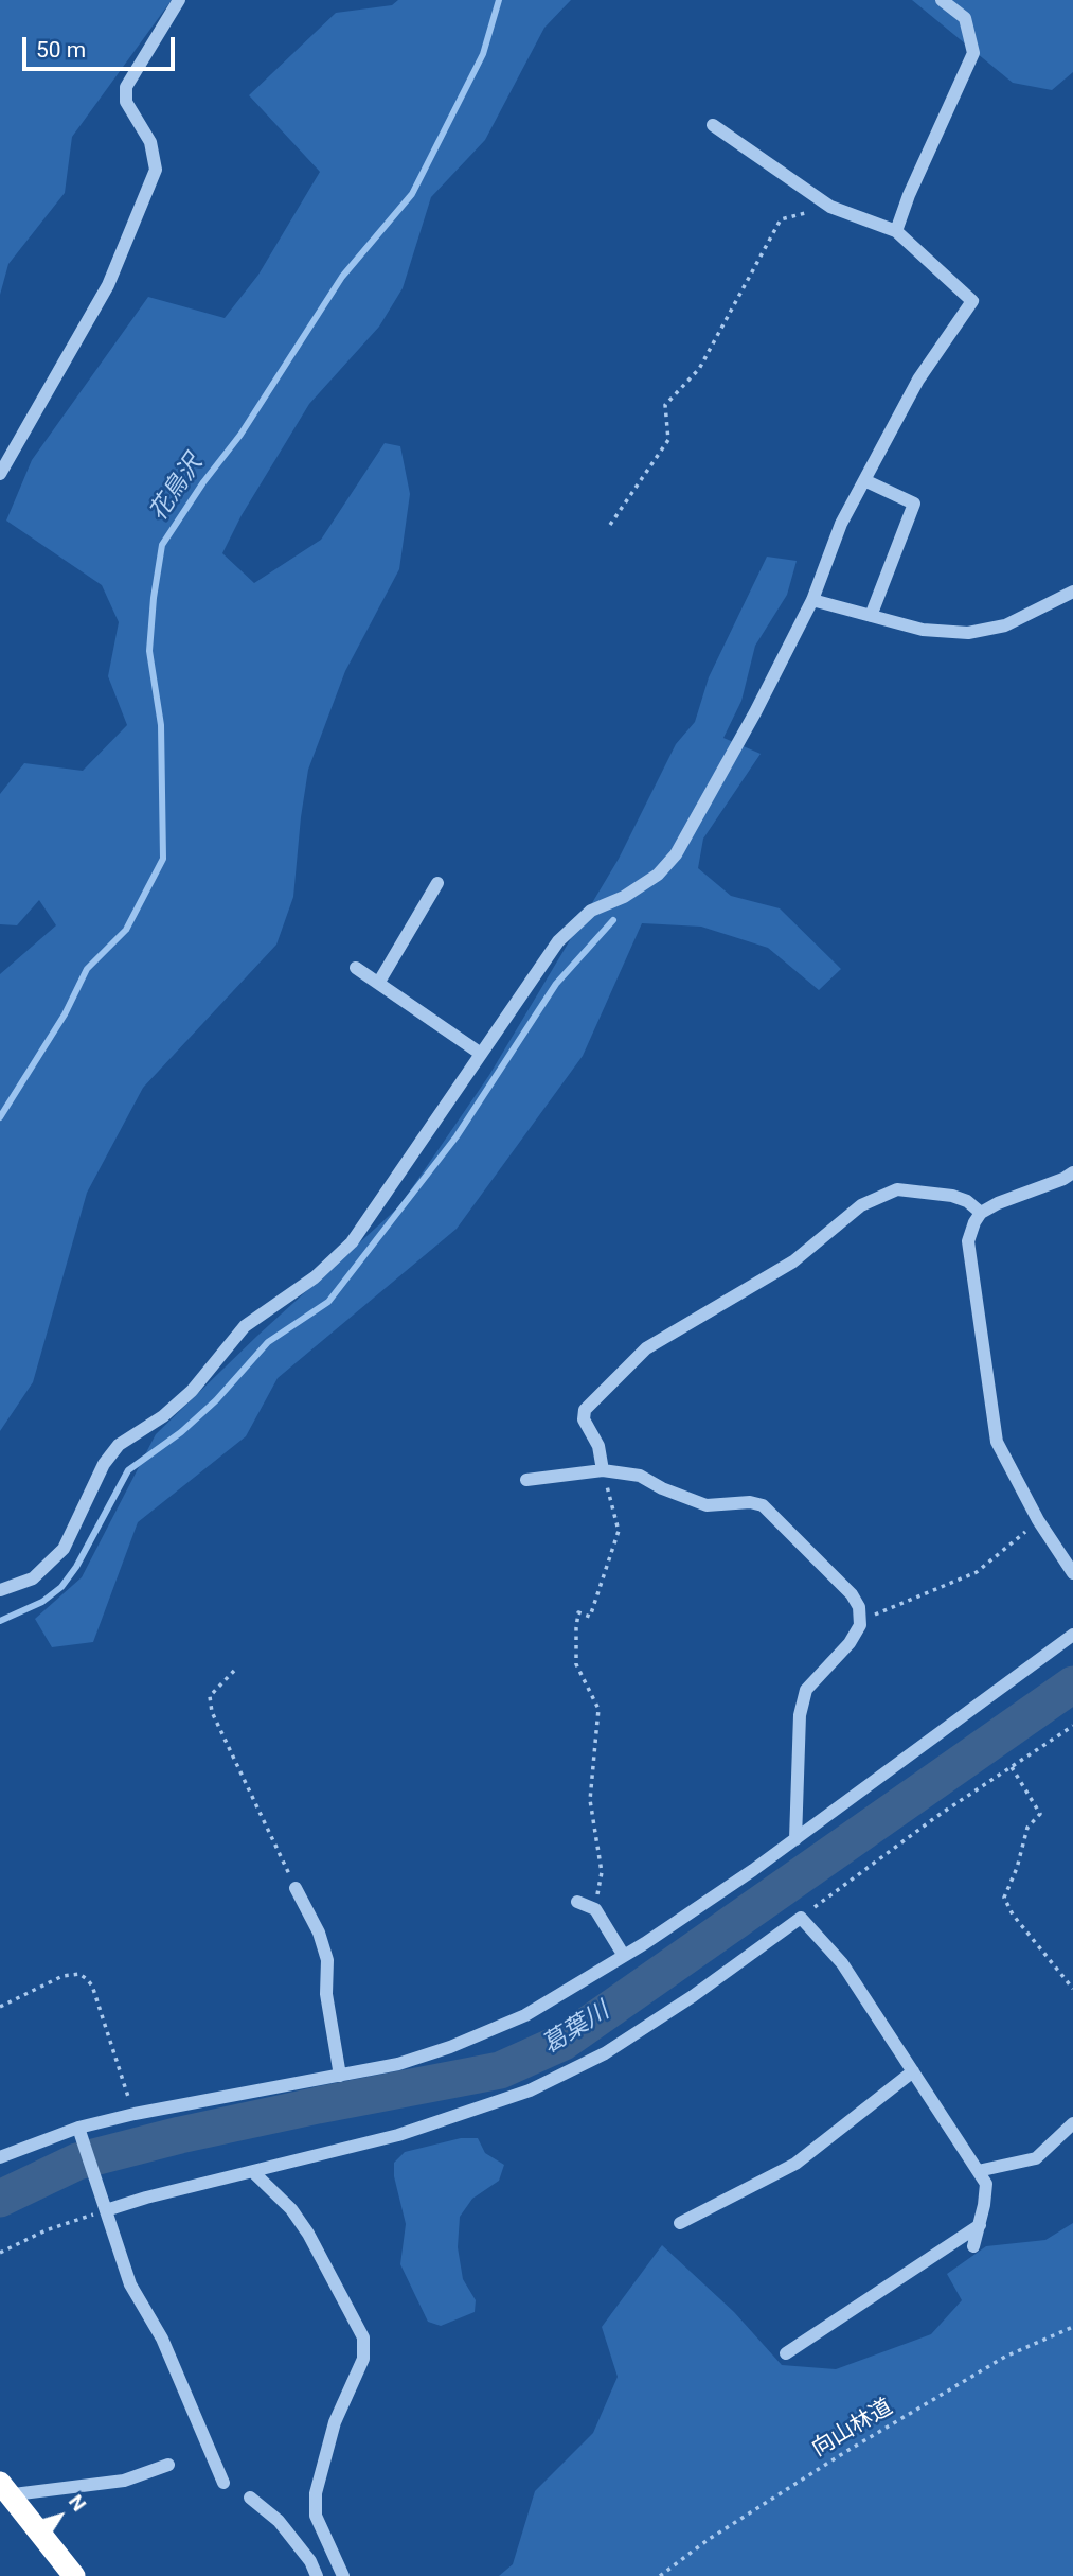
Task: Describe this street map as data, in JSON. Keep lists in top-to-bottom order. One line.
{"streets":{"path":["向山林道"]},"water":["花鳥沢","葛葉川"],"scale_bar":"50 m","north":"top right"}
